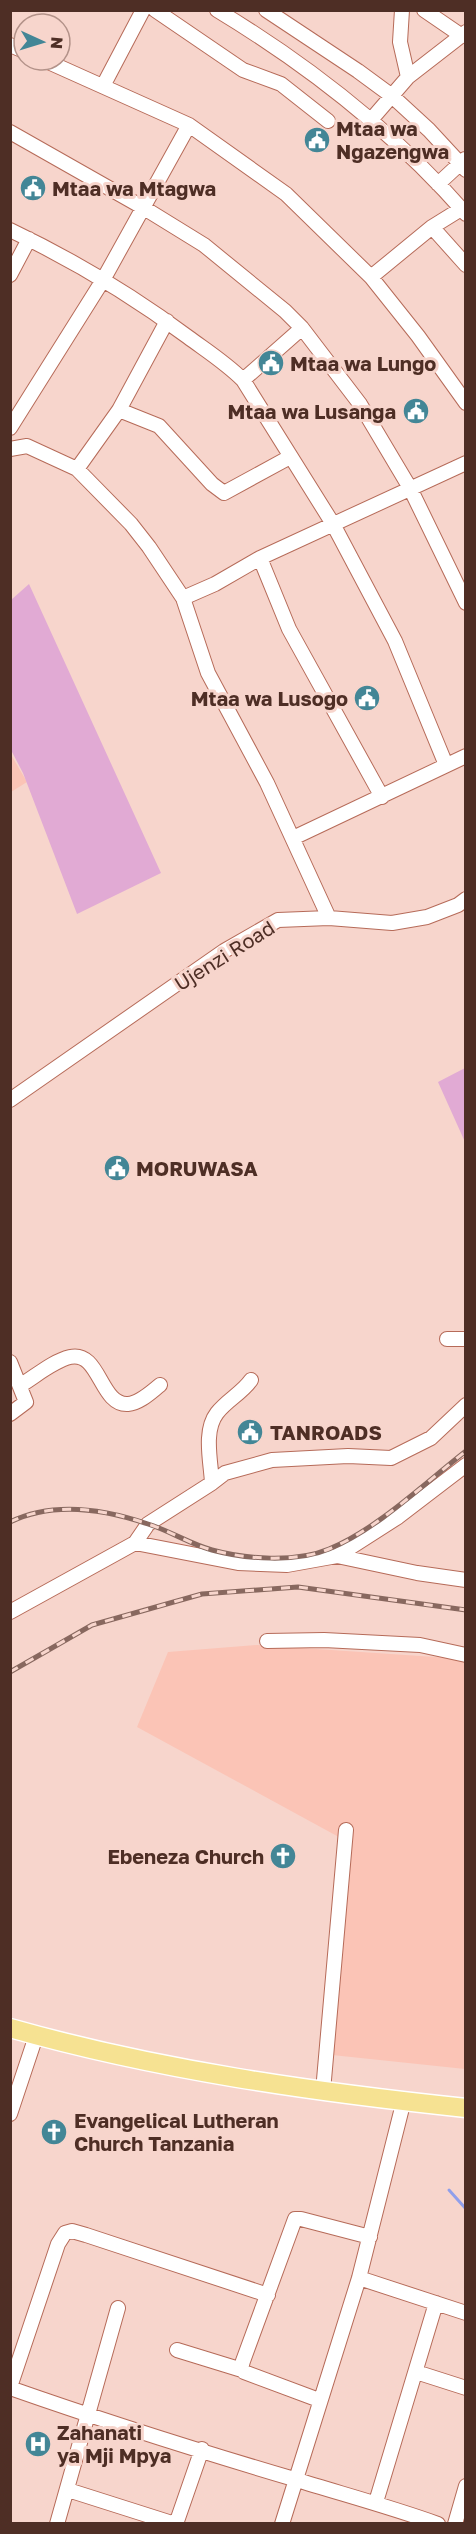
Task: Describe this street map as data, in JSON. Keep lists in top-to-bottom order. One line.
{"streets":{"street":["Ujenzi Road"]},"places":{"public building":["Mtaa wa Ngazengwa","Mtaa wa Mtagwa","Mtaa wa Lungo","Mtaa wa Lusanga","Mtaa wa Lusogo","MORUWASA","TANROADS"],"church":["Ebeneza Church","Evangelical Lutheran Church Tanzania"],"hospital":["Zahanati ya Mji Mpya"]},"north":"right"}
